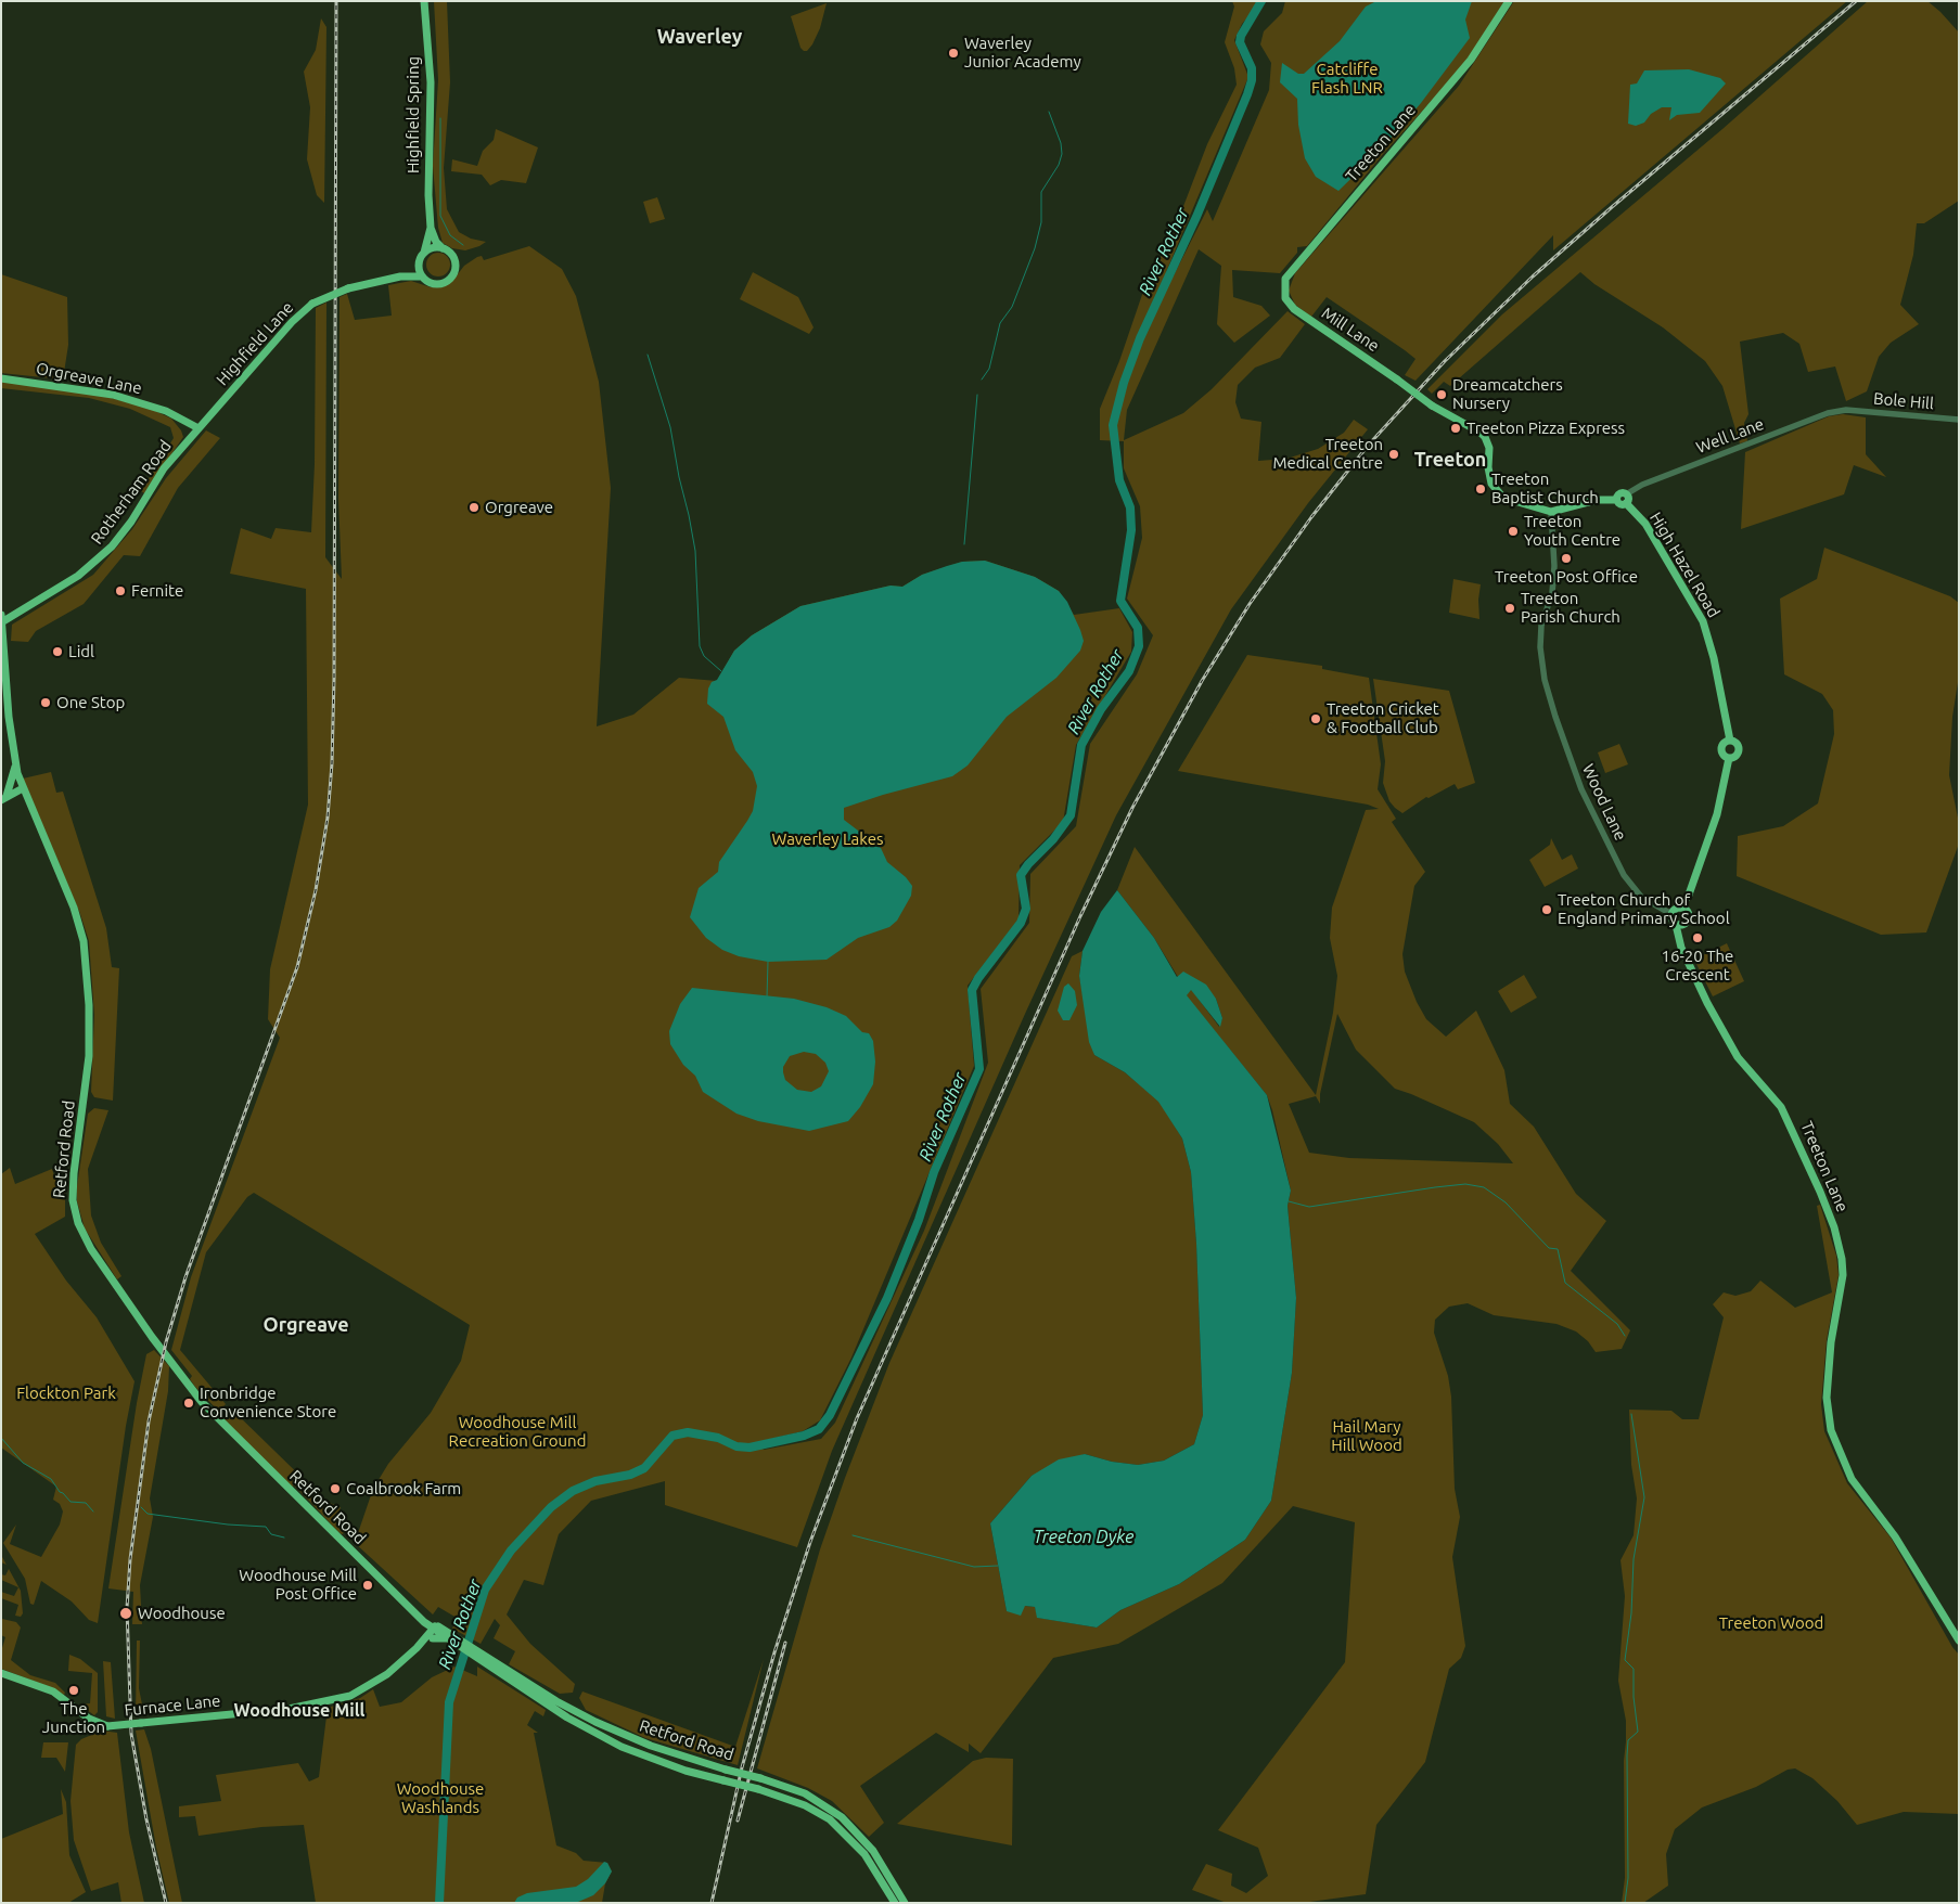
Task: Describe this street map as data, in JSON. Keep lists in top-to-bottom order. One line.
{"streets":{"main road":["Highfield Spring","Treeton Lane","Mill Lane","Highfield Lane","Orgreave Lane","Rotherham Road","High Hazel Road","Retford Road","Furnace Lane"],"street":["Bole Hill","Well Lane","Wood Lane"]},"crossings":[["Treeton Lane","Mill Lane"],["Treeton Lane","Wood Lane"],["Mill Lane","Wood Lane"],["Highfield Lane","Orgreave Lane"],["Highfield Lane","Rotherham Road"],["Orgreave Lane","Rotherham Road"],["Bole Hill","Well Lane"],["Well Lane","High Hazel Road"],["Rotherham Road","Retford Road"],["Retford Road","Furnace Lane"]],"districts":["Waverley","Treeton","Orgreave","Woodhouse Mill"],"water":["River Rother","Treeton Dyke"],"parks":["Catcliffe Flash LNR","Waverley Lakes","Flockton Park","Woodhouse Mill Recreation Ground","Hail Mary Hill Wood","Treeton Wood","Woodhouse Washlands"],"places":["Waverley Junior Academy","Dreamcatchers Nursery","Treeton Pizza Express","Treeton Medical Centre","Treeton Baptist Church","Orgreave","Treeton Youth Centre","Treeton Post Office","Fernite","Treeton Parish Church","Lidl","One Stop","Treeton Cricket & Football Club","Treeton Church of England Primary School","16-20 The Crescent","Ironbridge Convenience Store","Coalbrook Farm","Woodhouse Mill Post Office","Woodhouse","The Junction"]}
